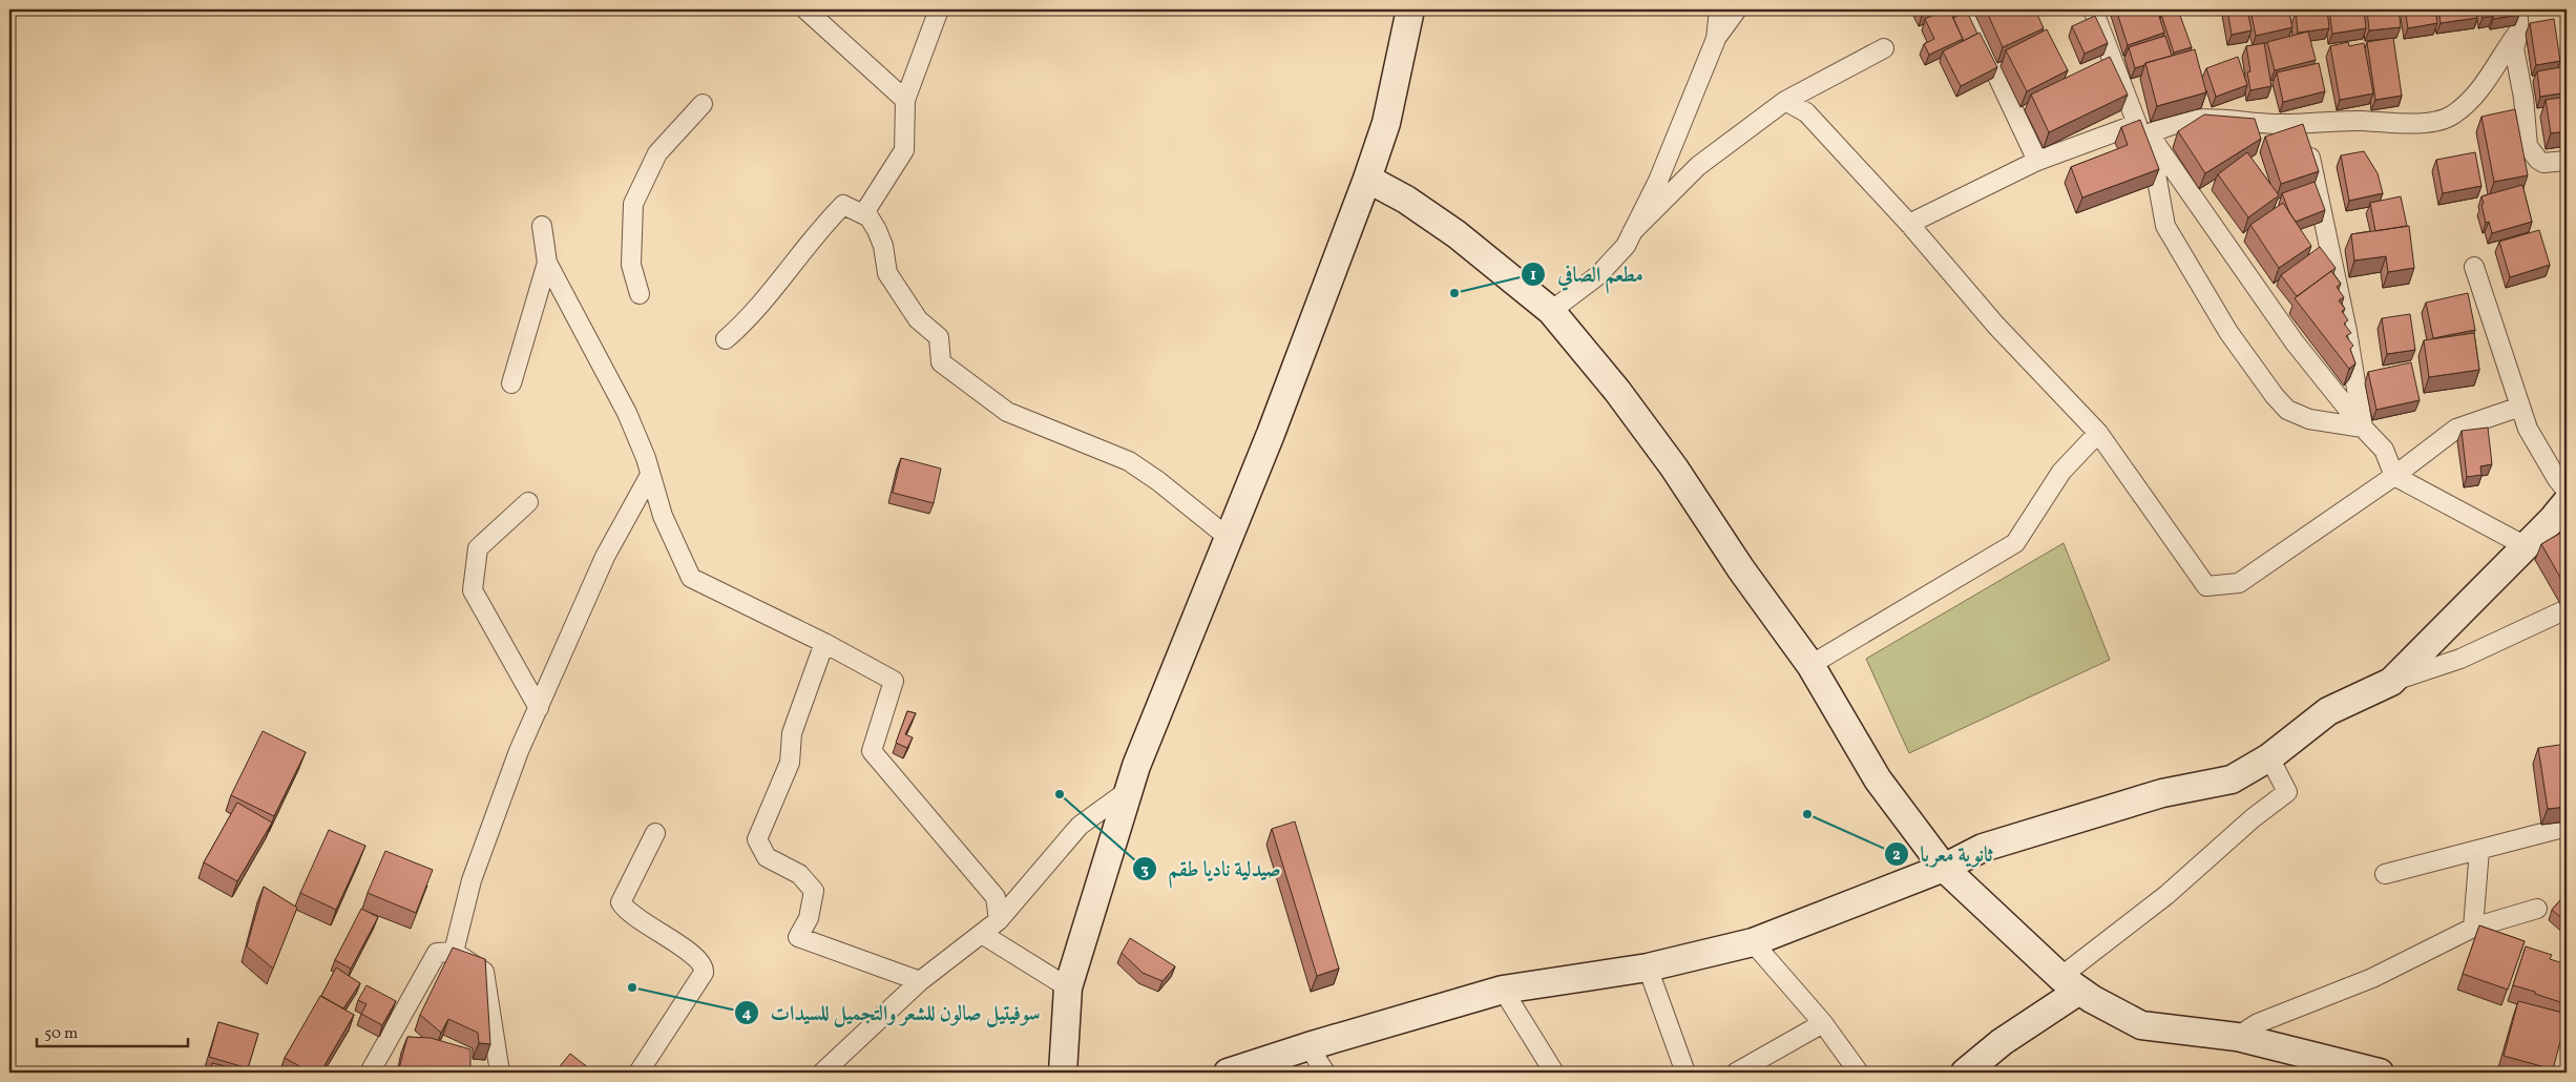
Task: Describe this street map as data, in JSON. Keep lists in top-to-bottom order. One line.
{"places":["مطعم الصافي","صيدلية ناديا طقم","ثانوية معربا","سوفيتيل صالون للشعر والتجميل للسيدات"],"scale_bar":"50 m"}
